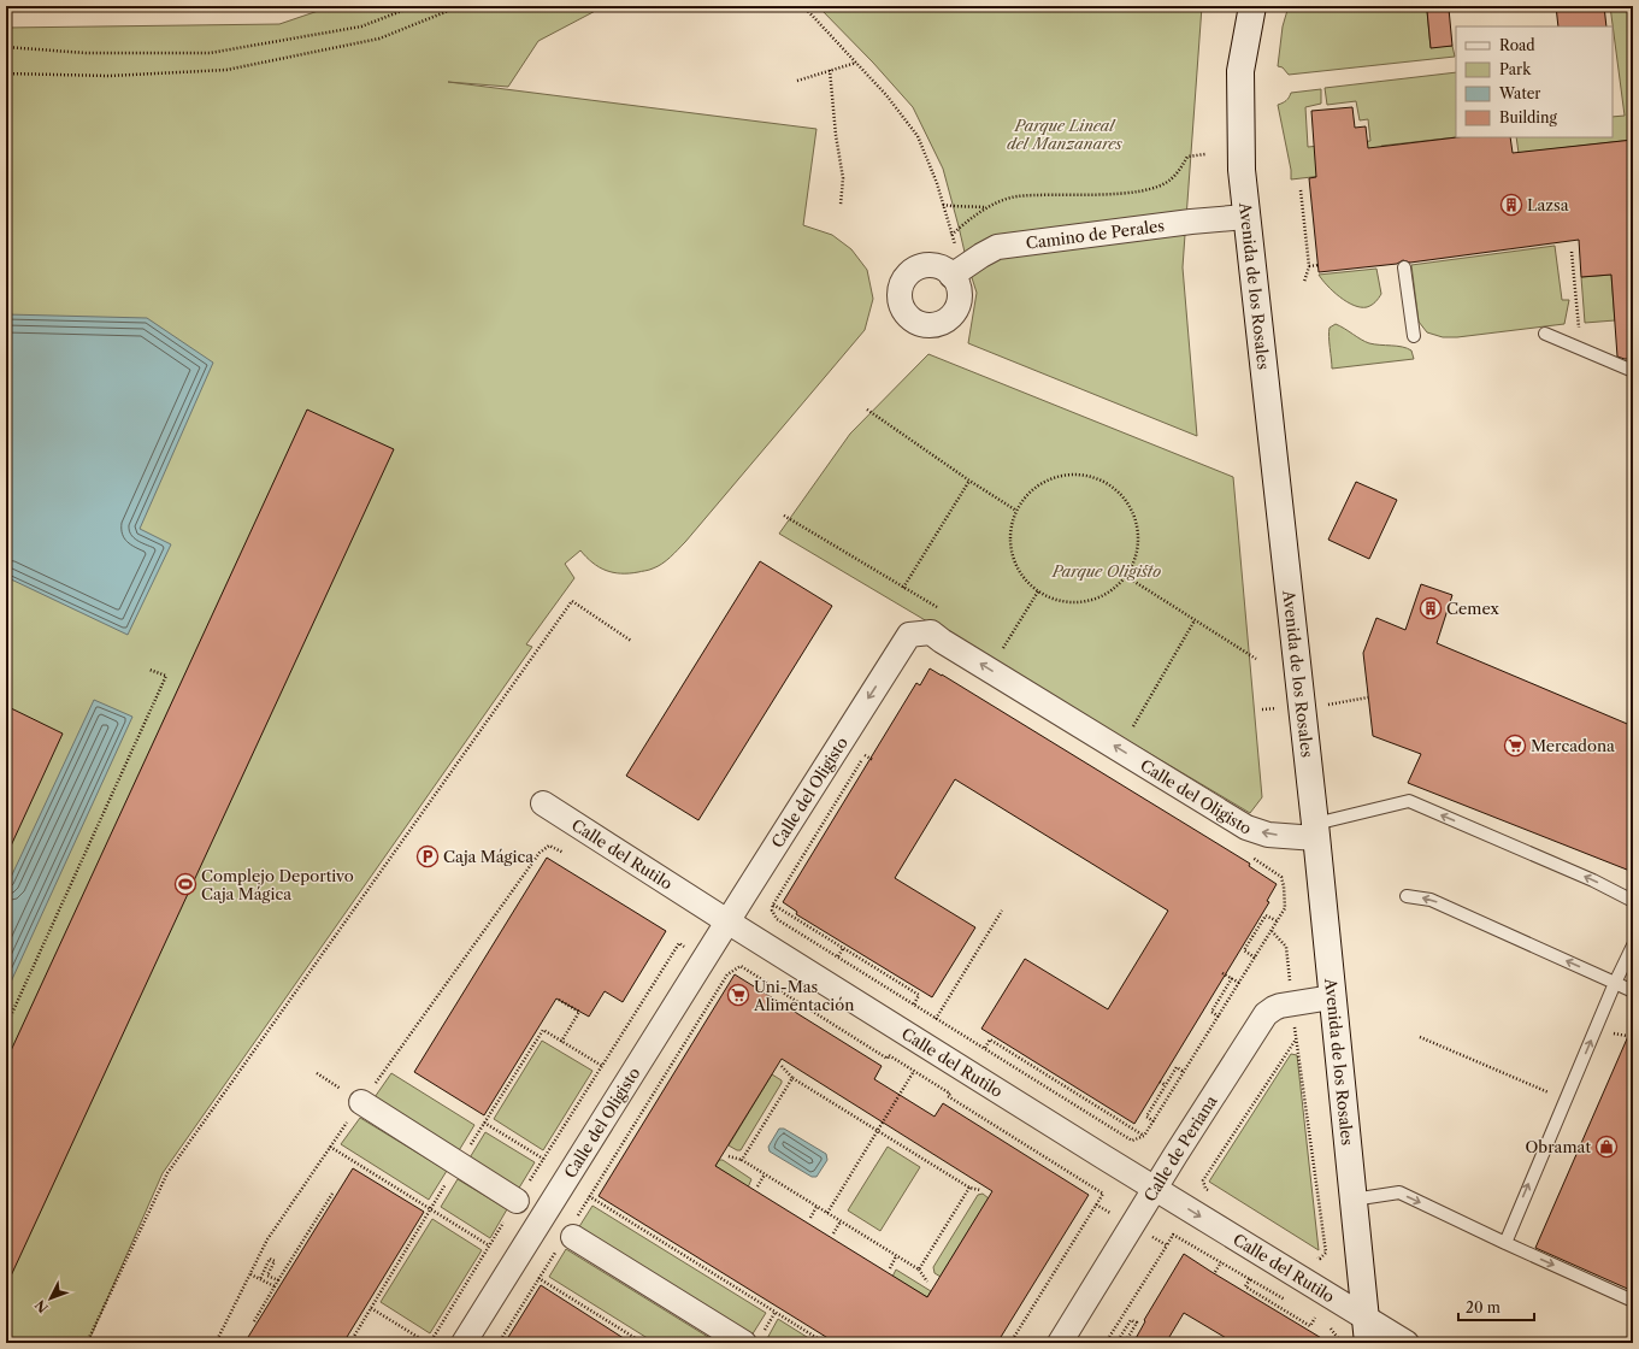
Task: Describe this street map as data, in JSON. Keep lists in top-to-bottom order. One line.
{"streets":{"main road":["Avenida de los Rosales"],"street":["Camino de Perales","Calle del Oligisto","Calle del Rutilo","Calle de Periana"]},"crossings":[["Camino de Perales","Avenida de los Rosales"],["Avenida de los Rosales","Calle del Oligisto"],["Avenida de los Rosales","Calle del Rutilo"],["Avenida de los Rosales","Calle de Periana"],["Calle del Oligisto","Calle del Rutilo"],["Calle del Rutilo","Calle de Periana"]],"parks":["Parque Lineal del Manzanares","Parque Oligisto"],"places":{"building":["Lazsa","Cemex"],"supermarket":["Mercadona","Uni-Mas Alimentación"],"parking":["Caja Mágica"],"sports":["Complejo Deportivo Caja Mágica"],"shop":["Obramat"]},"legend":["Road","Park","Water","Building"],"scale_bar":"20 m","north":"bottom left"}
